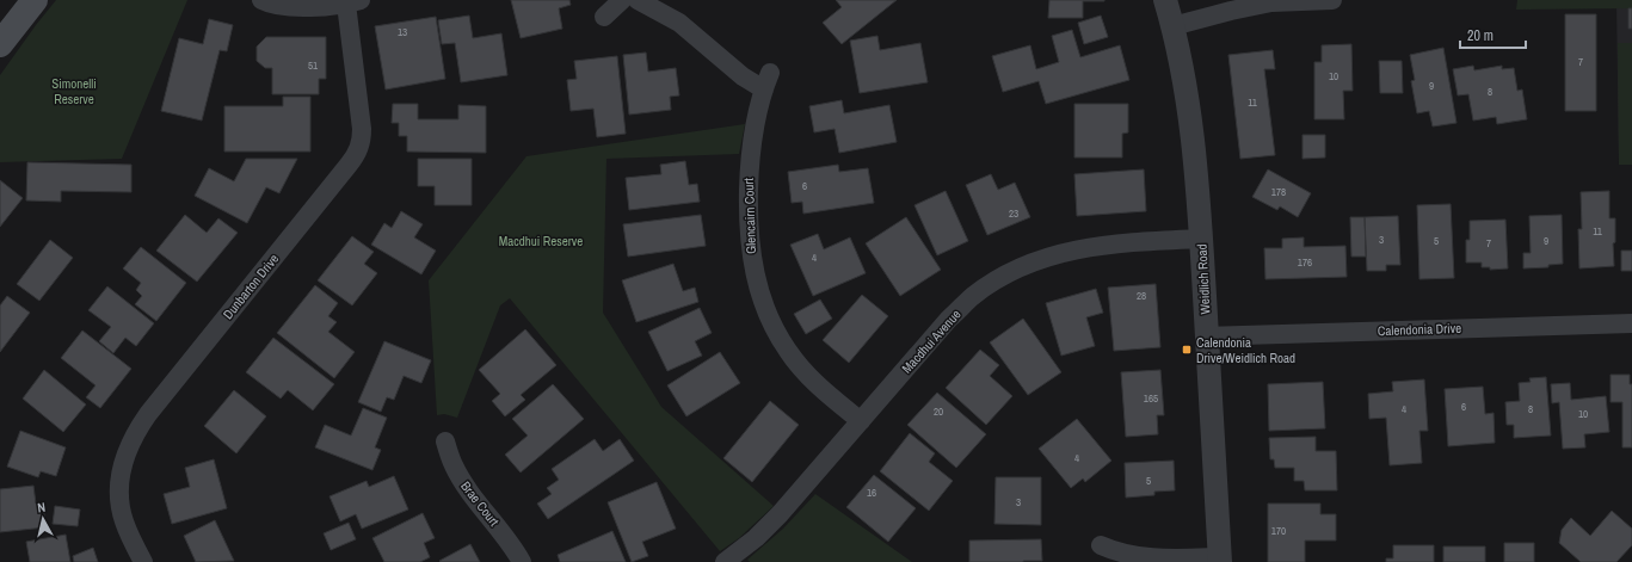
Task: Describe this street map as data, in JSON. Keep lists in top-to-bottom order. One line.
{"streets":{"street":["Glencairn Court","Weidlich Road","Dunbarton Drive","Calendonia Drive","Macdhui Avenue","Brae Court"]},"crossings":[["Glencairn Court","Macdhui Avenue"],["Weidlich Road","Calendonia Drive"],["Weidlich Road","Macdhui Avenue"]],"parks":["Simonelli Reserve","Macdhui Reserve"],"places":{"transit":["Calendonia Drive/Weidlich Road"]},"house_numbers":["13","7","51","10","9","8","11","6","178","23","11","3","5","9","7","4","176","28","165","6","4","8","20","10","4","5","16","3","170"],"scale_bar":"20 m","north":"top"}
